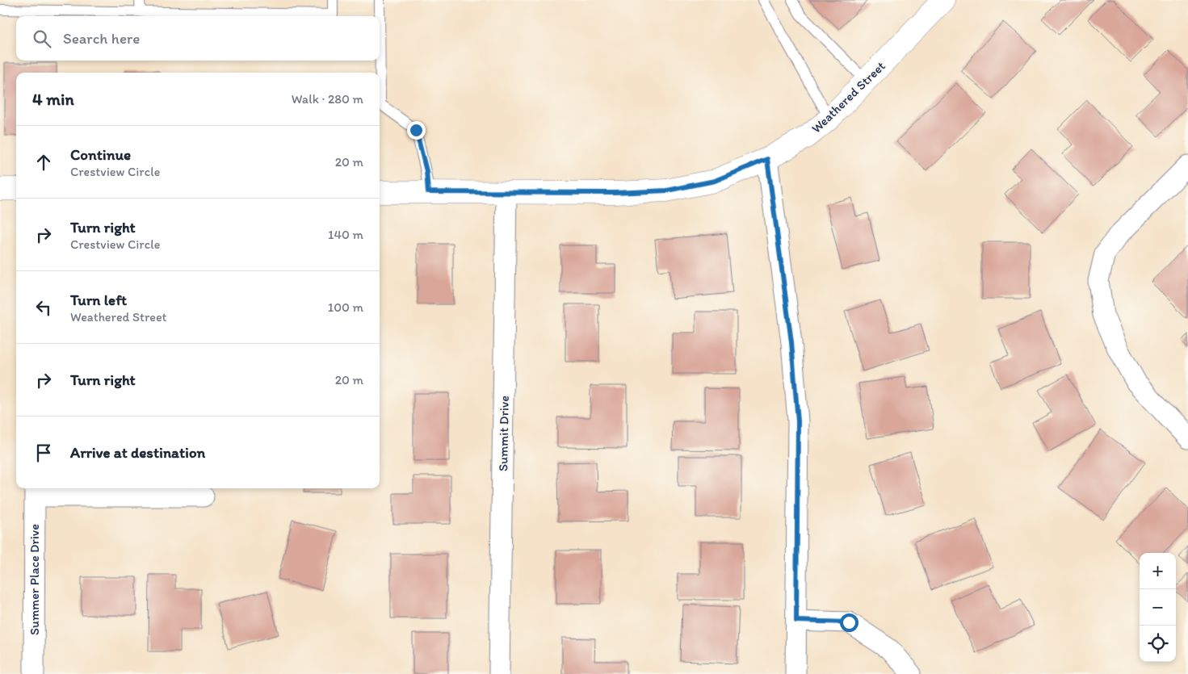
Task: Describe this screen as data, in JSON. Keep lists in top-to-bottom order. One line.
{"streets":{"street":["Weathered Street","Summit Drive","Summer Place Drive"]},"crossings":[["Weathered Street","Summit Drive"]],"page":{"search":"Search here","heading":["4 min","Walk · 280 m"],"list":[["Continue","Crestview Circle","20 m"],["Turn right","Crestview Circle","140 m"],["Turn left","Weathered Street","100 m"],["Turn right","20 m"],"Arrive at destination"],"map_buttons":["+","−"]}}
